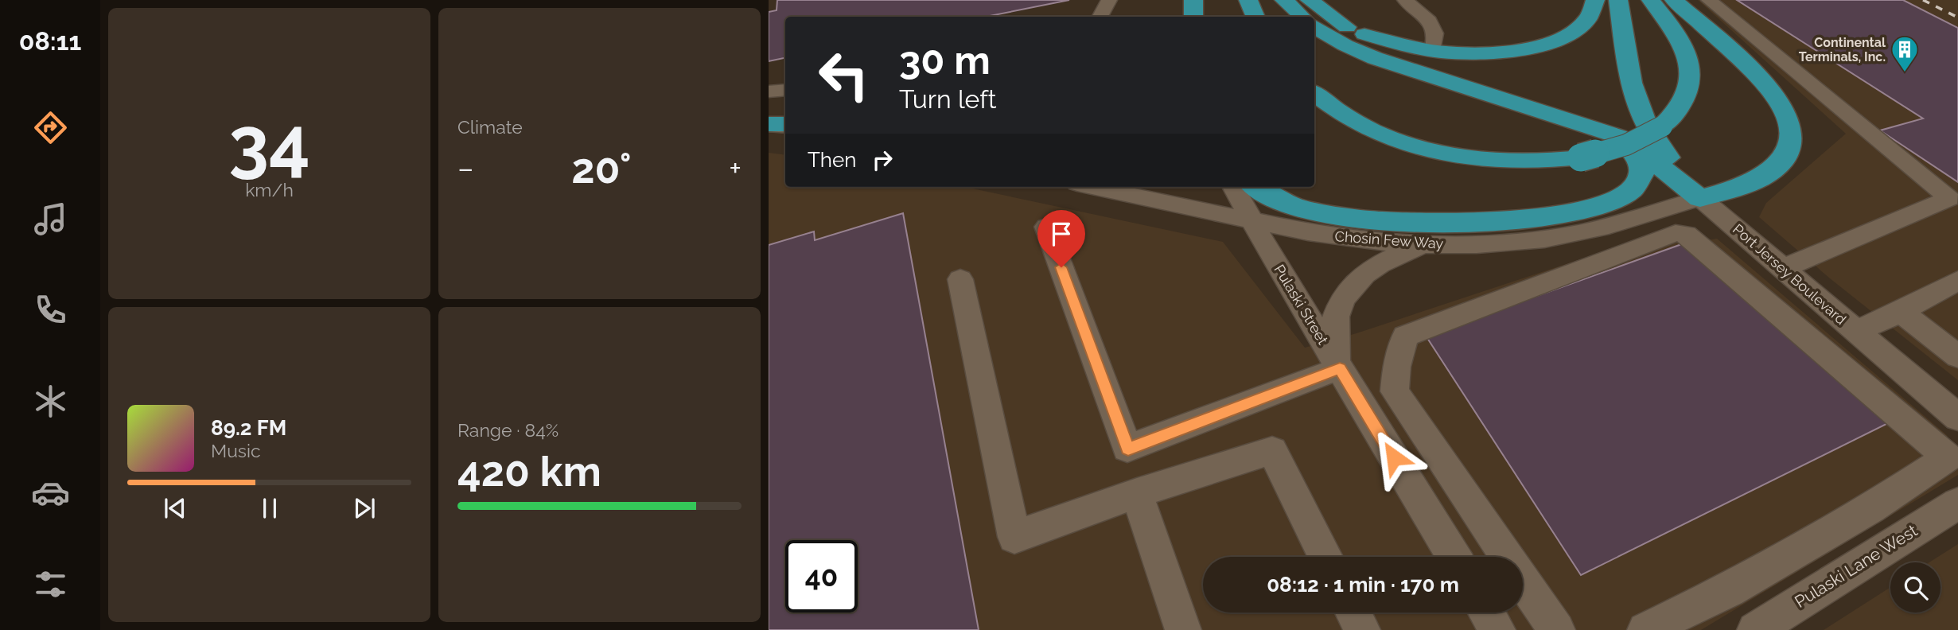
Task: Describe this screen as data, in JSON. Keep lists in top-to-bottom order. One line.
{"streets":{"highway":["Port Jersey Boulevard"],"street":["Chosin Few Way","Pulaski Street","Pulaski Lane West"]},"crossings":[["Chosin Few Way","Port Jersey Boulevard"],["Chosin Few Way","Pulaski Street"]],"places":{"building":["Continental Terminals, Inc."]},"page":{"tabs":"08:11","tile":[["34","km/h"],"Climate",["Range · 84%","420 km"]],"turn":["30 m","Turn left"],"then":"Then","heat":["−","20°","+"],"song":["89.2 FM","Music"],"limit":"40","trip":"08:12 · 1 min · 170 m"}}
